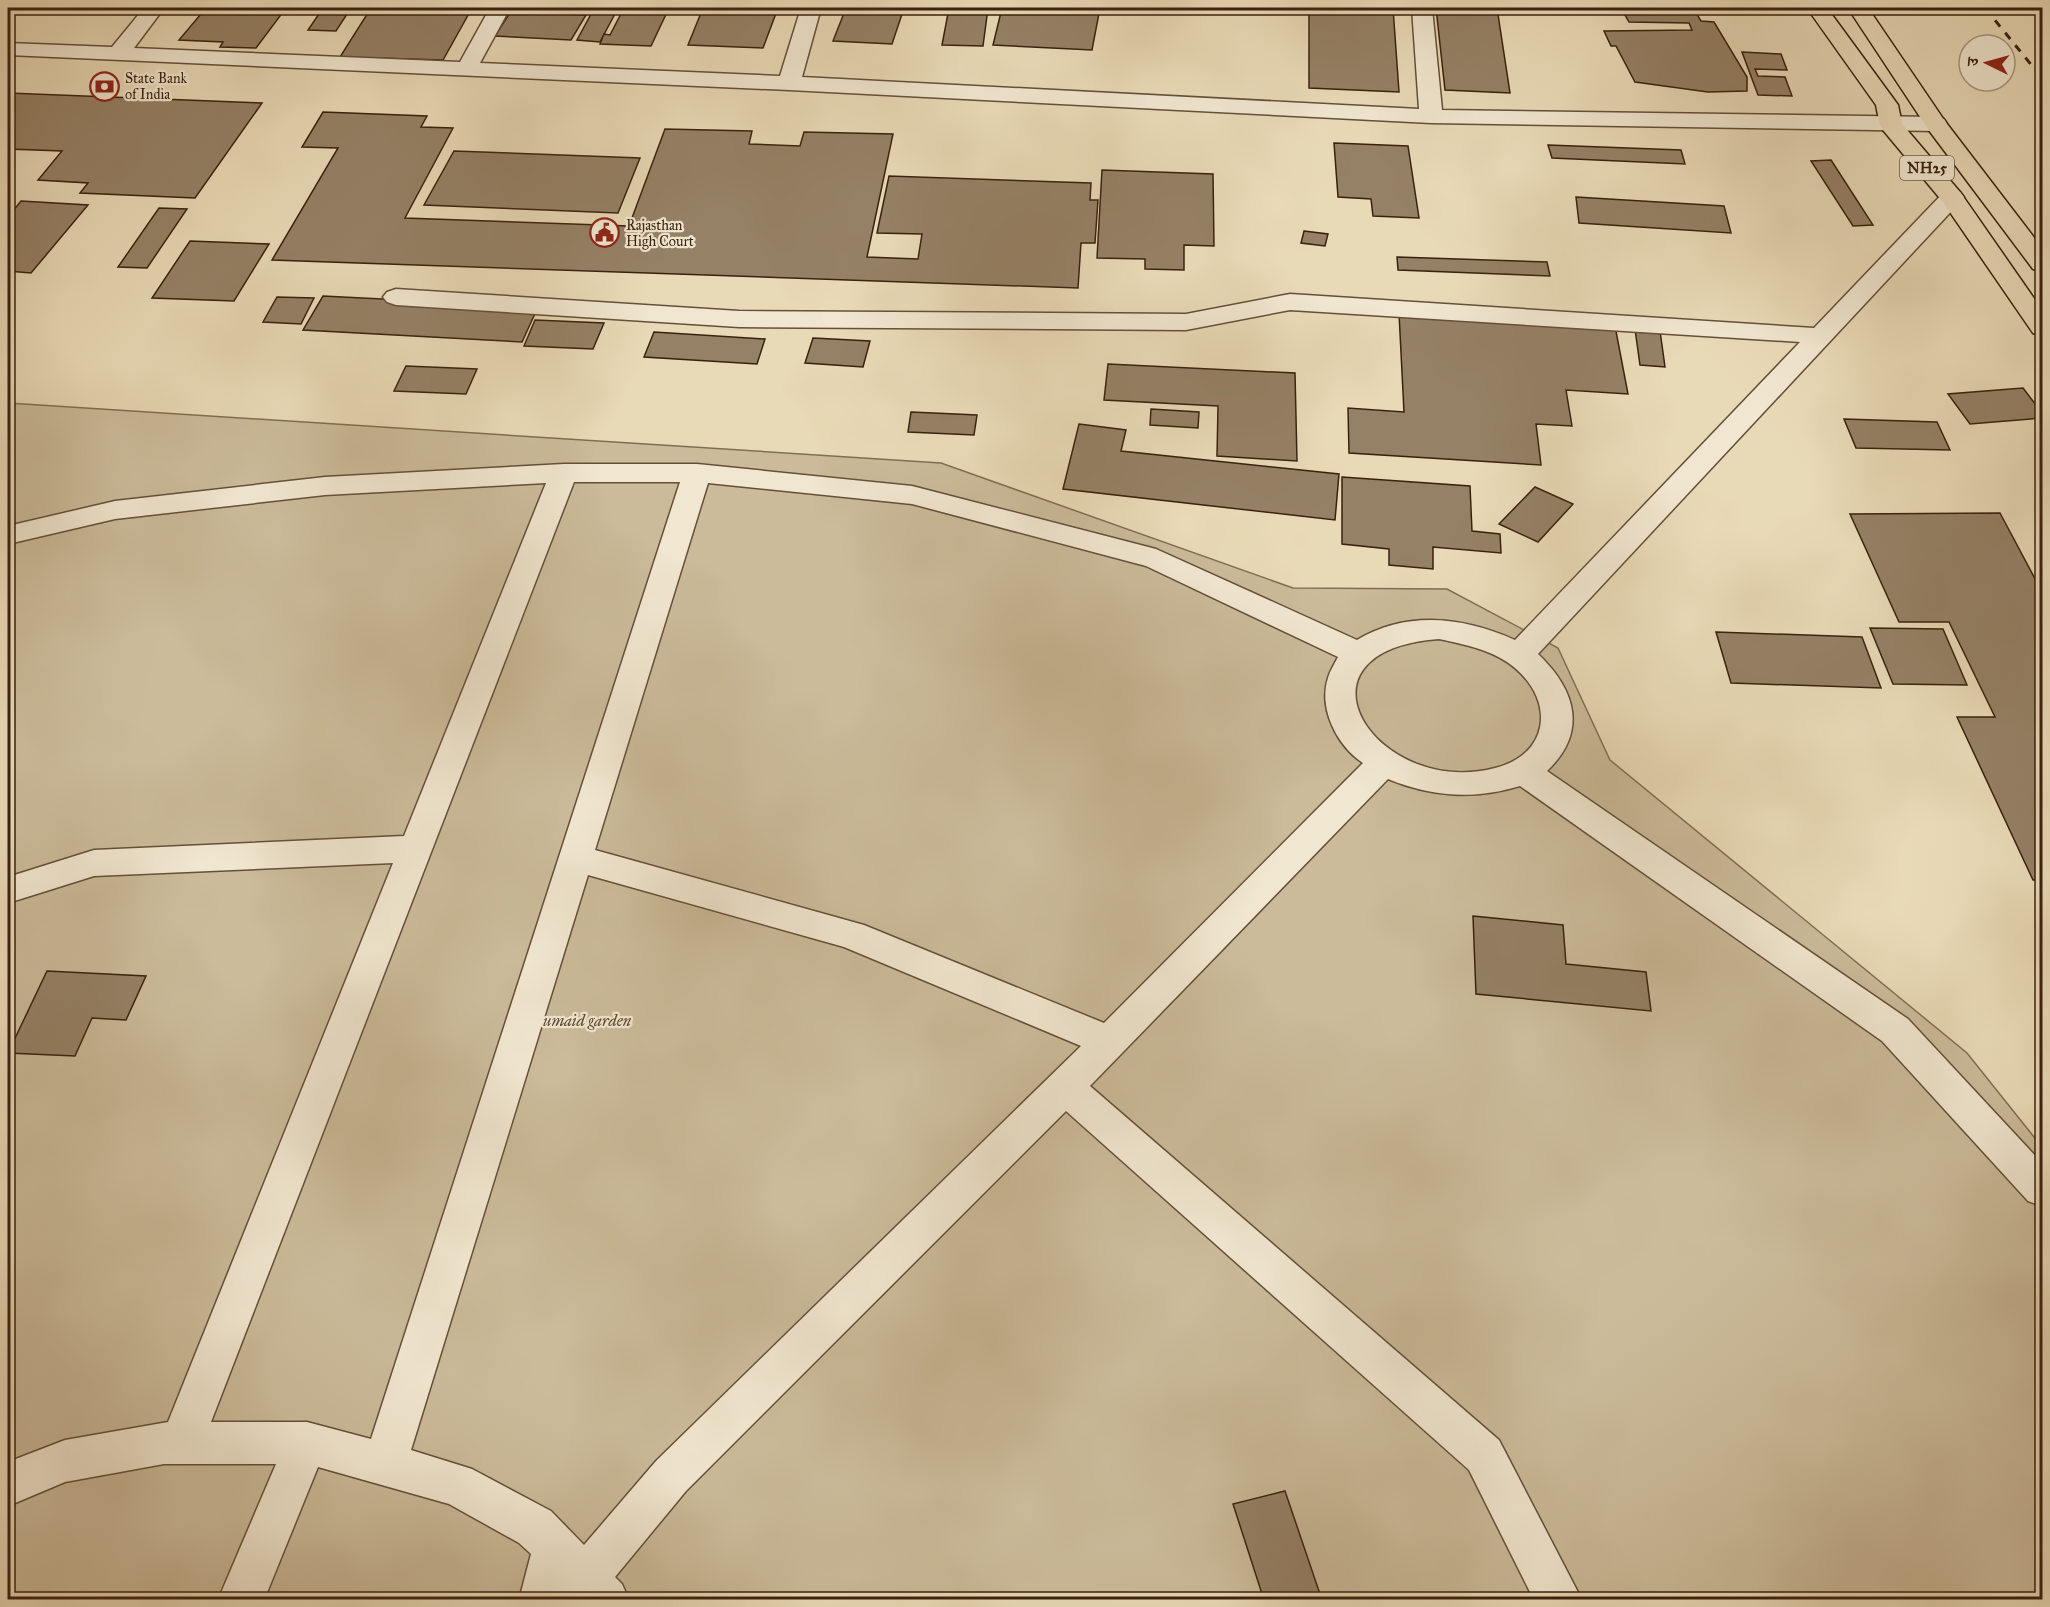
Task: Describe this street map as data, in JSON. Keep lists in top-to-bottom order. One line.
{"streets":{"main road":["NH25"]},"parks":["umaid garden"],"places":{"bank":["State Bank of India"],"public building":["Rajasthan High Court"]},"north":"left"}
